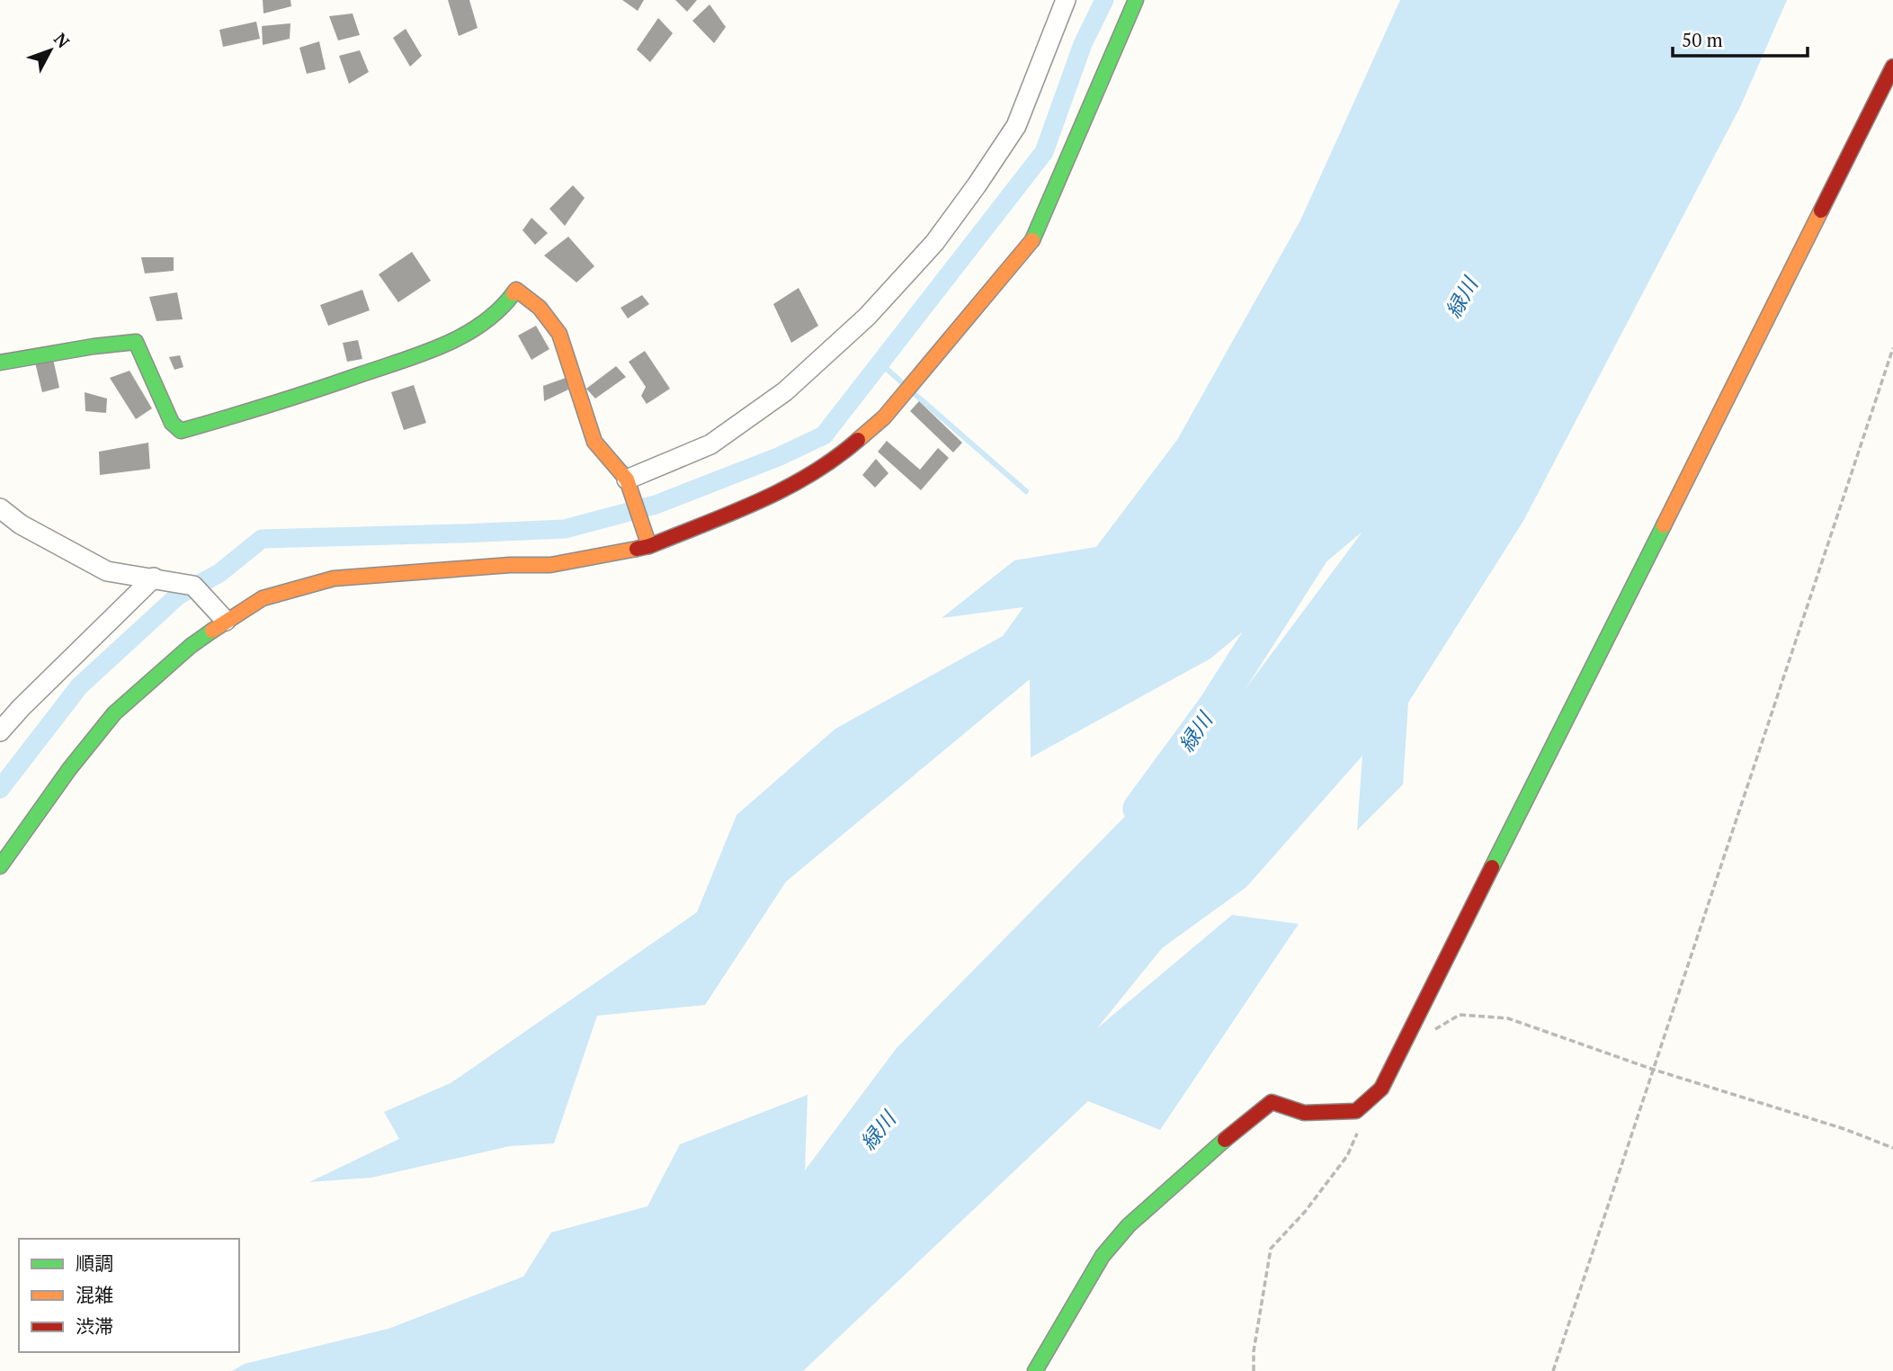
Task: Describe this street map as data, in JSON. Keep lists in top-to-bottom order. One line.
{"water":["緑川"],"legend":["順調","混雑","渋滞"],"scale_bar":"50 m","north":"top right"}
